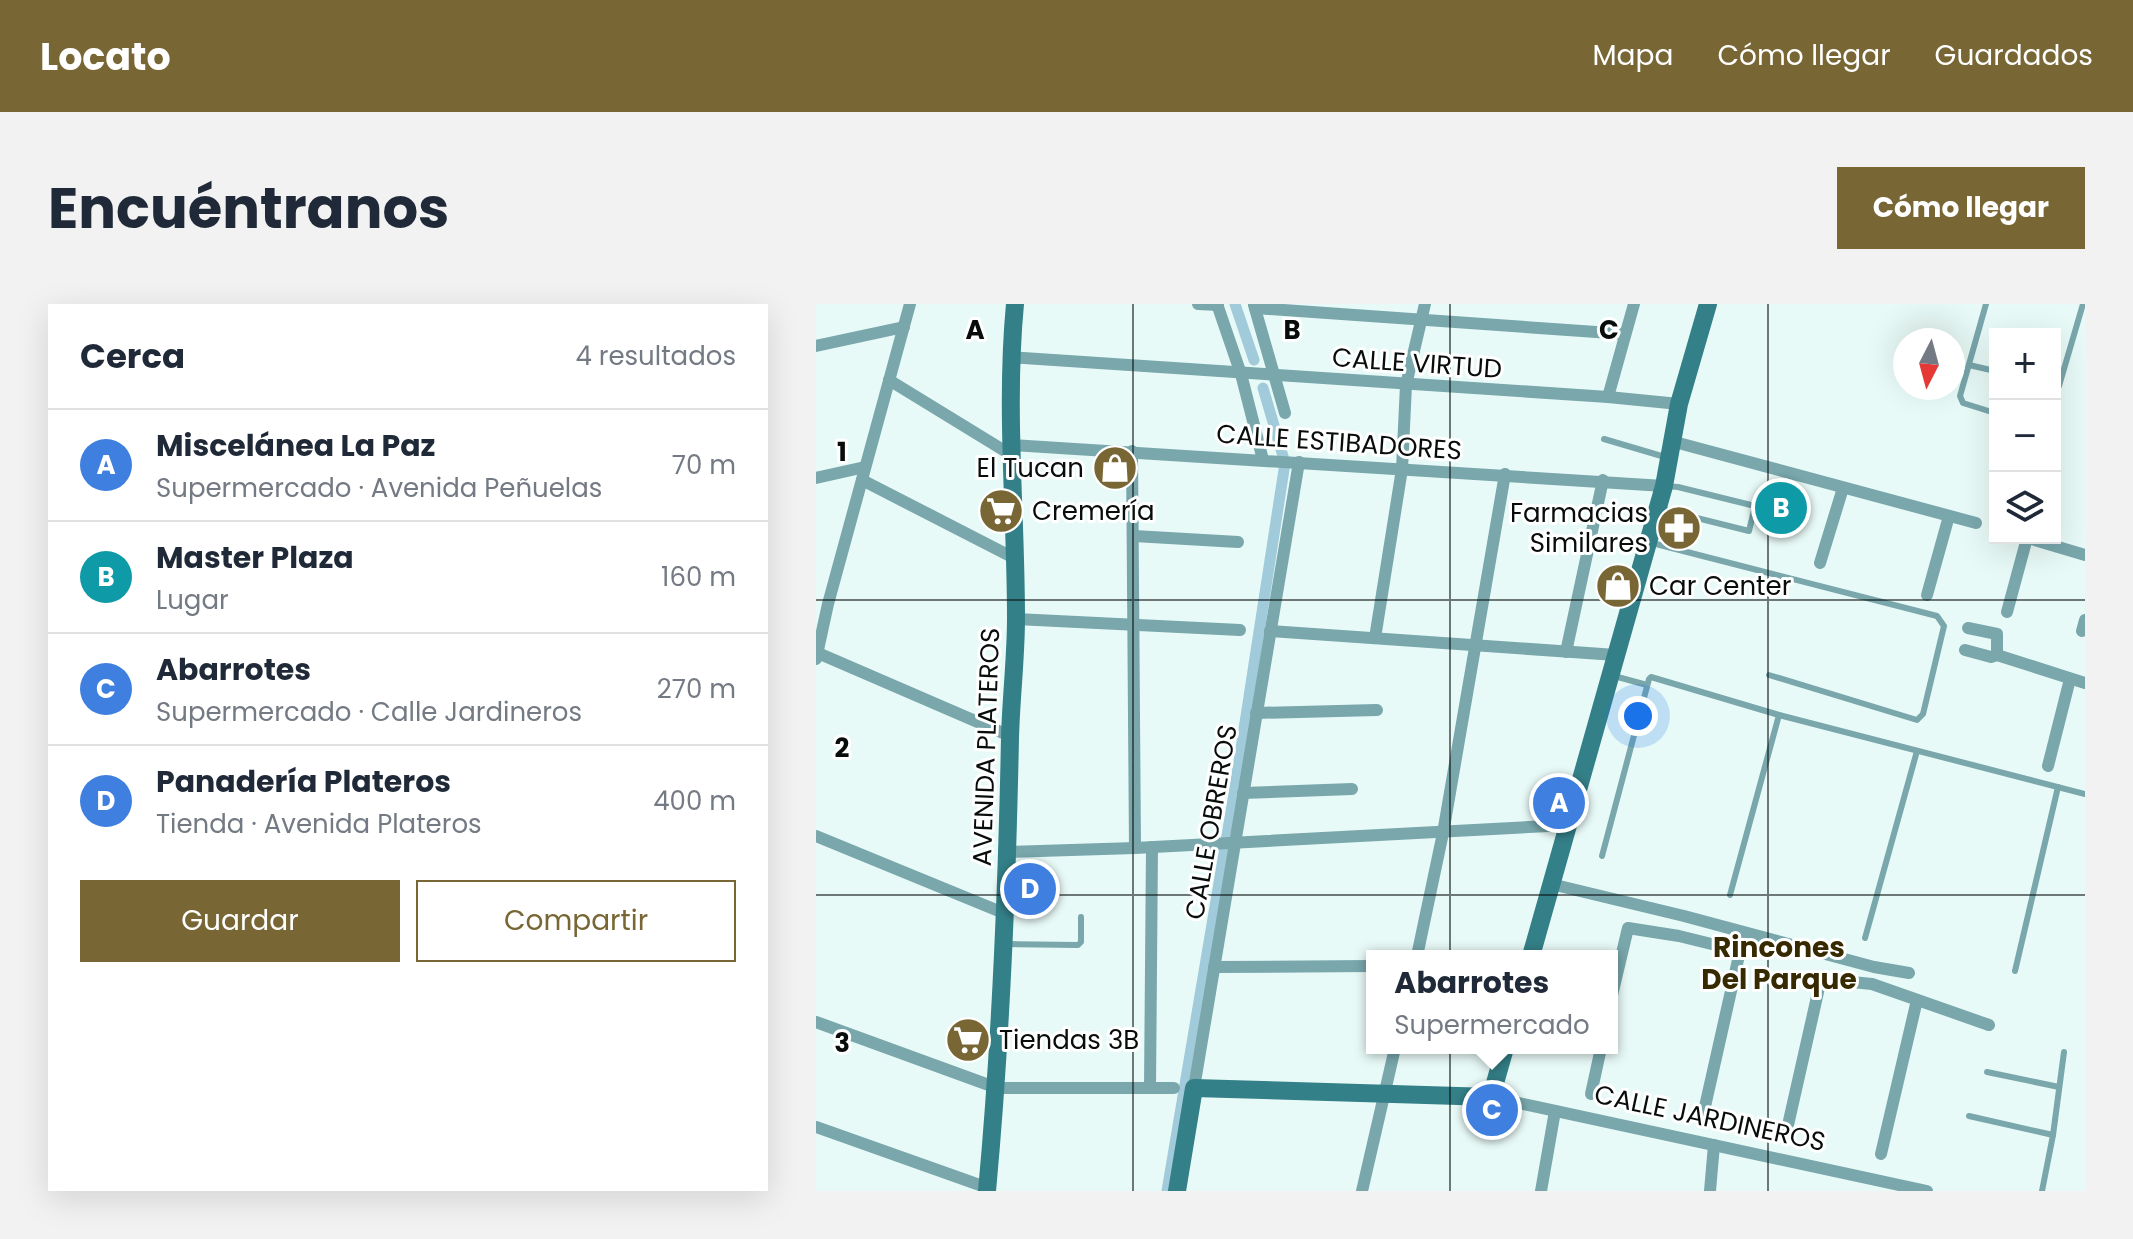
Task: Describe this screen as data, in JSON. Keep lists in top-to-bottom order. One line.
{"streets":{"street":["CALLE VIRTUD","CALLE ESTIBADORES","AVENIDA PLATEROS","CALLE OBREROS","CALLE JARDINEROS"]},"crossings":[["CALLE VIRTUD","AVENIDA PLATEROS"],["CALLE ESTIBADORES","AVENIDA PLATEROS"],["CALLE ESTIBADORES","CALLE OBREROS"],["CALLE OBREROS","CALLE JARDINEROS"]],"districts":["Rincones Del Parque"],"places":{"shop":["El Tucan","Car Center"],"supermarket":["Cremería","Tiendas 3B"],"pharmacy":["Farmacias Similares"]},"north":"bottom","page":{"header":"Locato","nav":["Mapa","Cómo llegar","Guardados"],"title":"Encuéntranos","buttons":["Cómo llegar",["Guardar","Compartir"]],"heading":["Cerca","4 resultados"],"map_buttons":["+","−"],"list":[{"mark":"A","name":"Miscelánea La Paz","note":"Supermercado · Avenida Peñuelas","value":"70 m"},{"mark":"B","name":"Master Plaza","note":"Lugar","value":"160 m"},{"mark":"C","name":"Abarrotes","note":"Supermercado · Calle Jardineros","value":"270 m"},{"mark":"D","name":"Panadería Plateros","note":"Tienda · Avenida Plateros","value":"400 m"}],"pins":["B","A","D","C"],"popup":["Abarrotes","Supermercado"]},"grid":{"columns":["A","B","C"],"rows":["1","2","3"]}}
